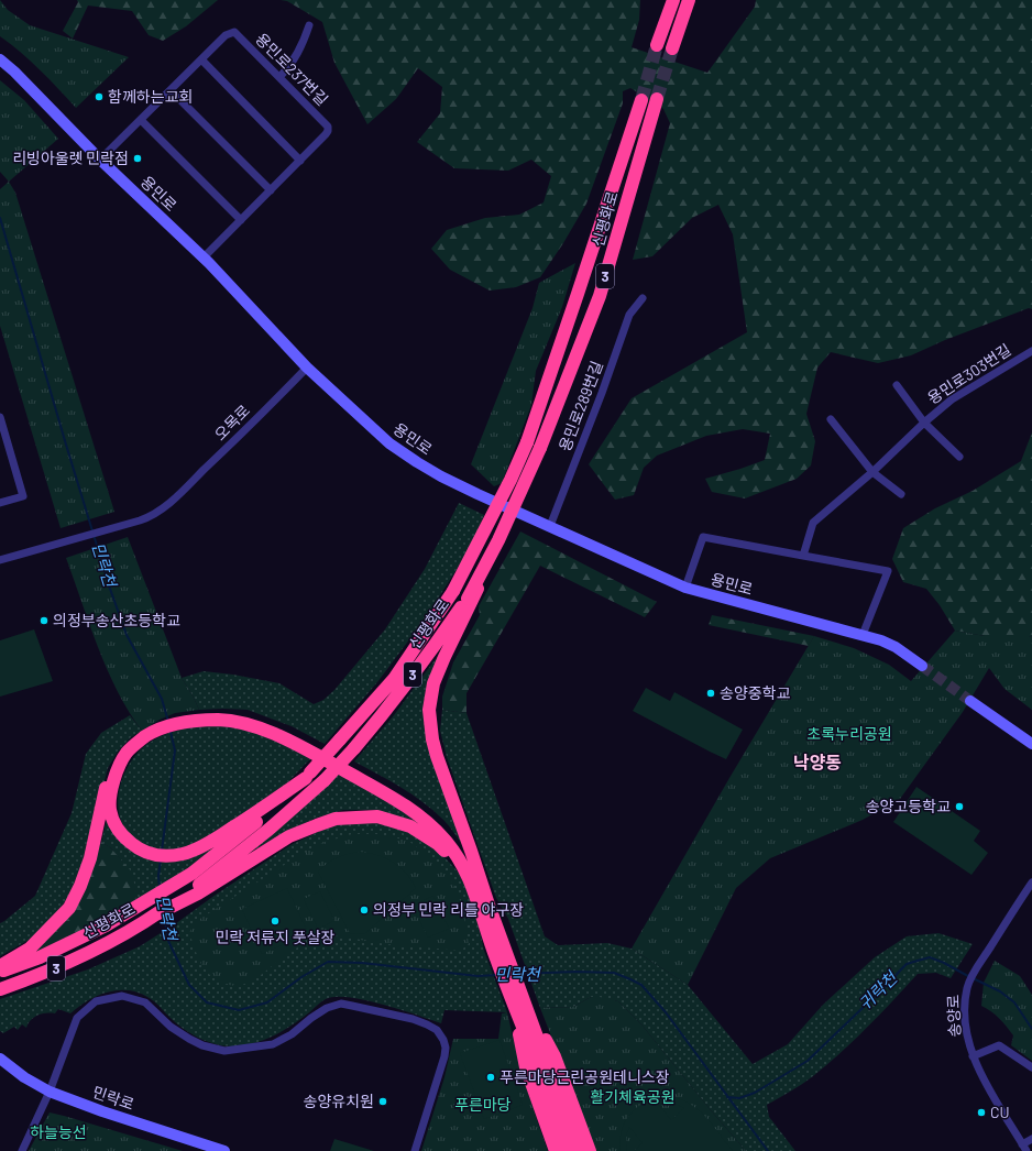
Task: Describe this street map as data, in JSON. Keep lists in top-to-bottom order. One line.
{"streets":{"highway":["신평화로","3"],"street":["용민로237번길","용민로","용민로303번길","용민로289번길","오목로","송양로","민락로"]},"crossings":[["용민로237번길","용민로"],["용민로","용민로289번길"],["용민로","오목로"]],"districts":["낙양동"],"water":["민락천","귀락천"],"parks":["초록누리공원","활기체육공원","푸른마당","하늘능선"],"places":["함께하는교회","리빙아울렛 민락점","의정부송산초등학교","송양중학교","송양고등학교","의정부 민락 리틀 야구장","민락 저류지 풋살장","푸른마당근린공원테니스장","송양유치원","CU"]}
